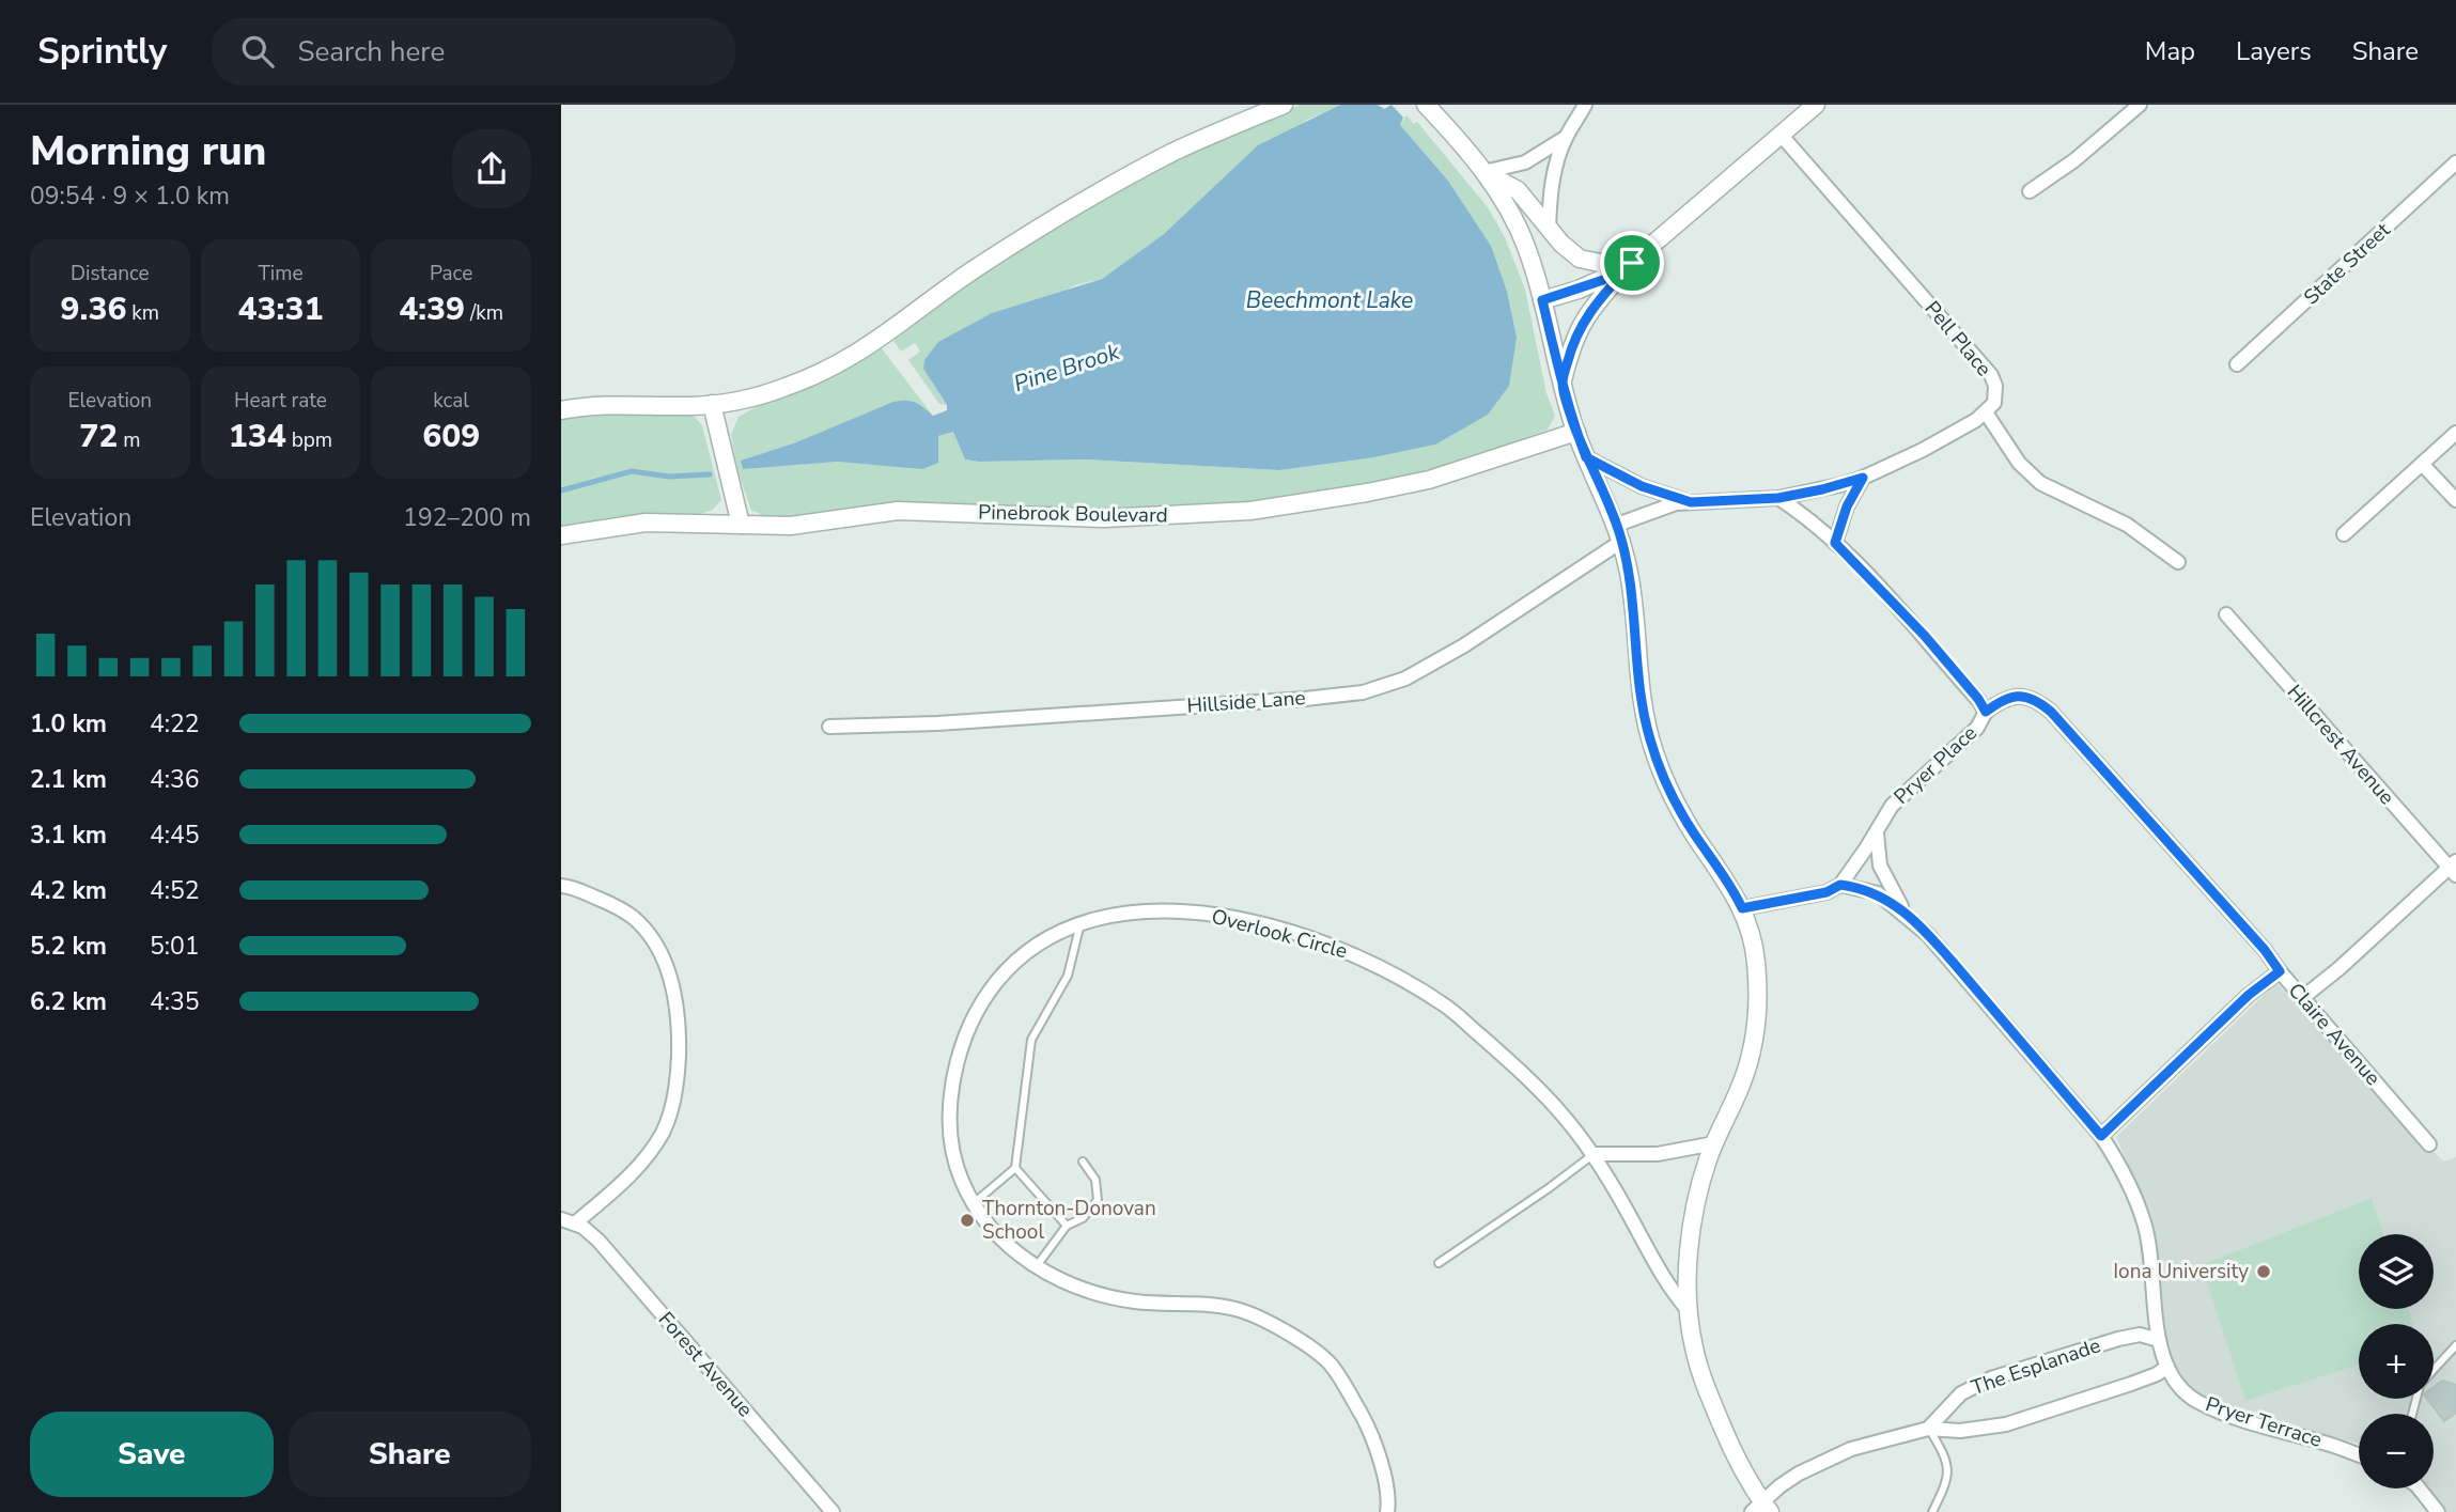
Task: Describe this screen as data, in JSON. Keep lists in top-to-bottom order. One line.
{"streets":{"street":["State Street","Pell Place","Pinebrook Boulevard","Hillside Lane","Hillcrest Avenue","Pryer Place","Overlook Circle","Claire Avenue","Forest Avenue","The Esplanade","Pryer Terrace"]},"crossings":[["Pryer Place","Claire Avenue"],["Pryer Place","Pryer Terrace"],["The Esplanade","Pryer Terrace"]],"water":["Beechmont Lake","Pine Brook"],"places":["Thornton-Donovan School","Iona University"],"page":{"header":"Sprintly","search":"Search here","nav":["Map","Layers","Share"],"heading":["Morning run","09:54 · 9 × 1.0 km"],"stats":[["Distance","9.36 km"],["Time","43:31"],["Pace","4:39 /km"],["Elevation","72 m"],["Heart rate","134 bpm"],["kcal","609"]],"chart":["Elevation","192–200 m"],"list":[{"name":"1.0 km","note":"4:22"},{"name":"2.1 km","note":"4:36"},{"name":"3.1 km","note":"4:45"},{"name":"4.2 km","note":"4:52"},{"name":"5.2 km","note":"5:01"},{"name":"6.2 km","note":"4:35"}],"map_buttons":["+","−"],"buttons":["Save","Share"]}}
